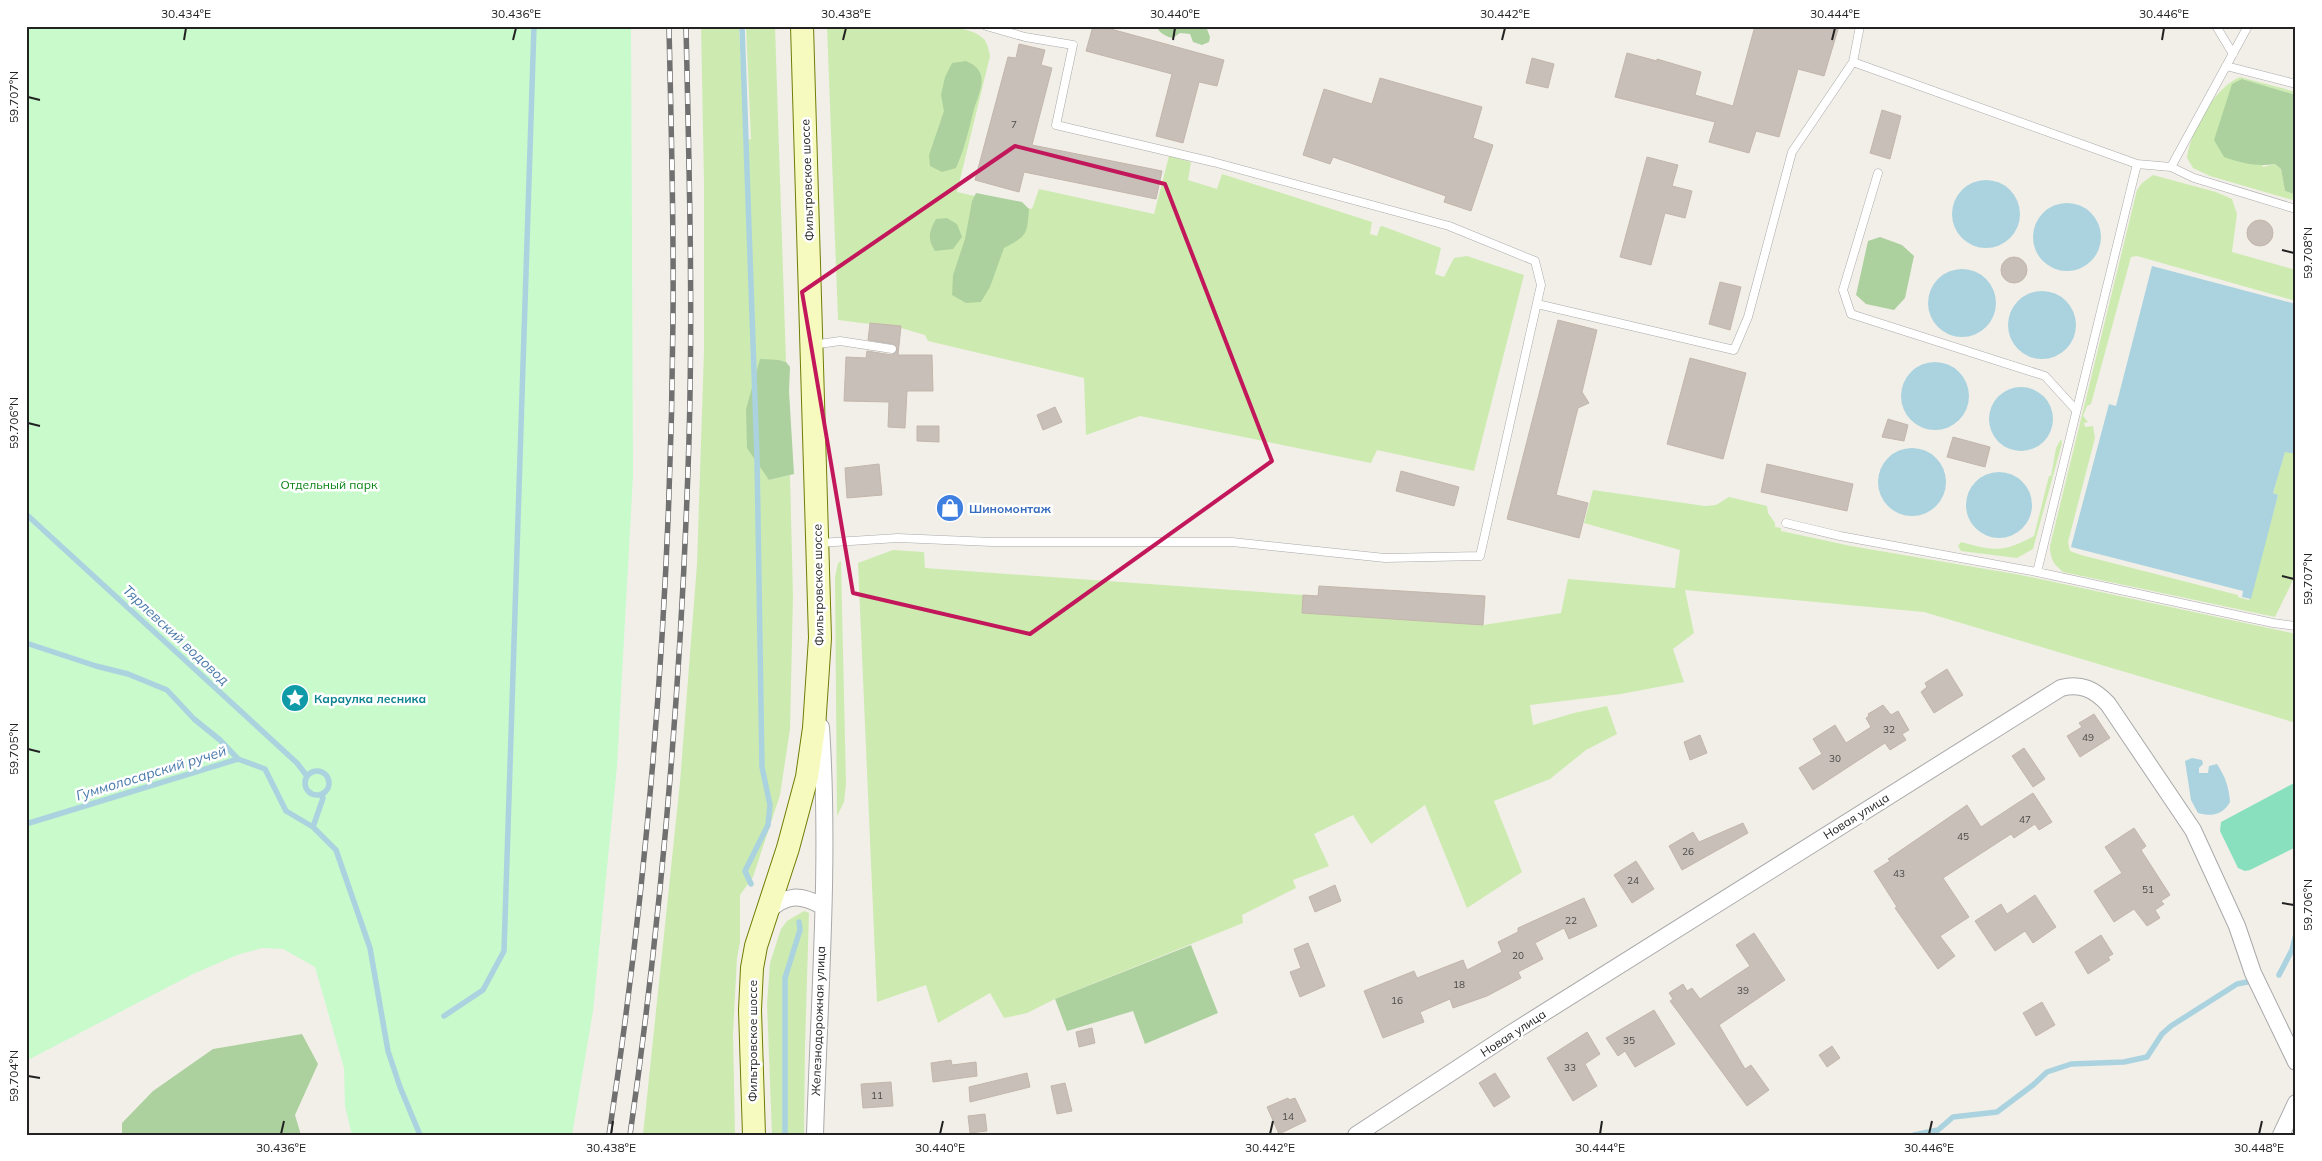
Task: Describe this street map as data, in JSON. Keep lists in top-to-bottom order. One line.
{"streets":{"main road":["Фильтровское шоссе"],"street":["Новая улица","Железнодорожная улица"]},"crossings":[["Фильтровское шоссе","Железнодорожная улица"]],"water":["Тярлевский водовод","Гуммолосарский ручей"],"parks":["Отдельный парк"],"places":{"shop":["Шиномонтаж"],"place":["Караулка лесника"]},"house_numbers":["7","32","49","30","47","45","26","43","24","51","22","20","18","39","16","35","33","11","14"],"coordinates":["30.434°E","30.436°E","30.438°E","30.440°E","30.442°E","30.444°E","30.446°E","59.707°N","59.708°N","59.706°N","59.705°N","59.704°N","30.448°E"]}
